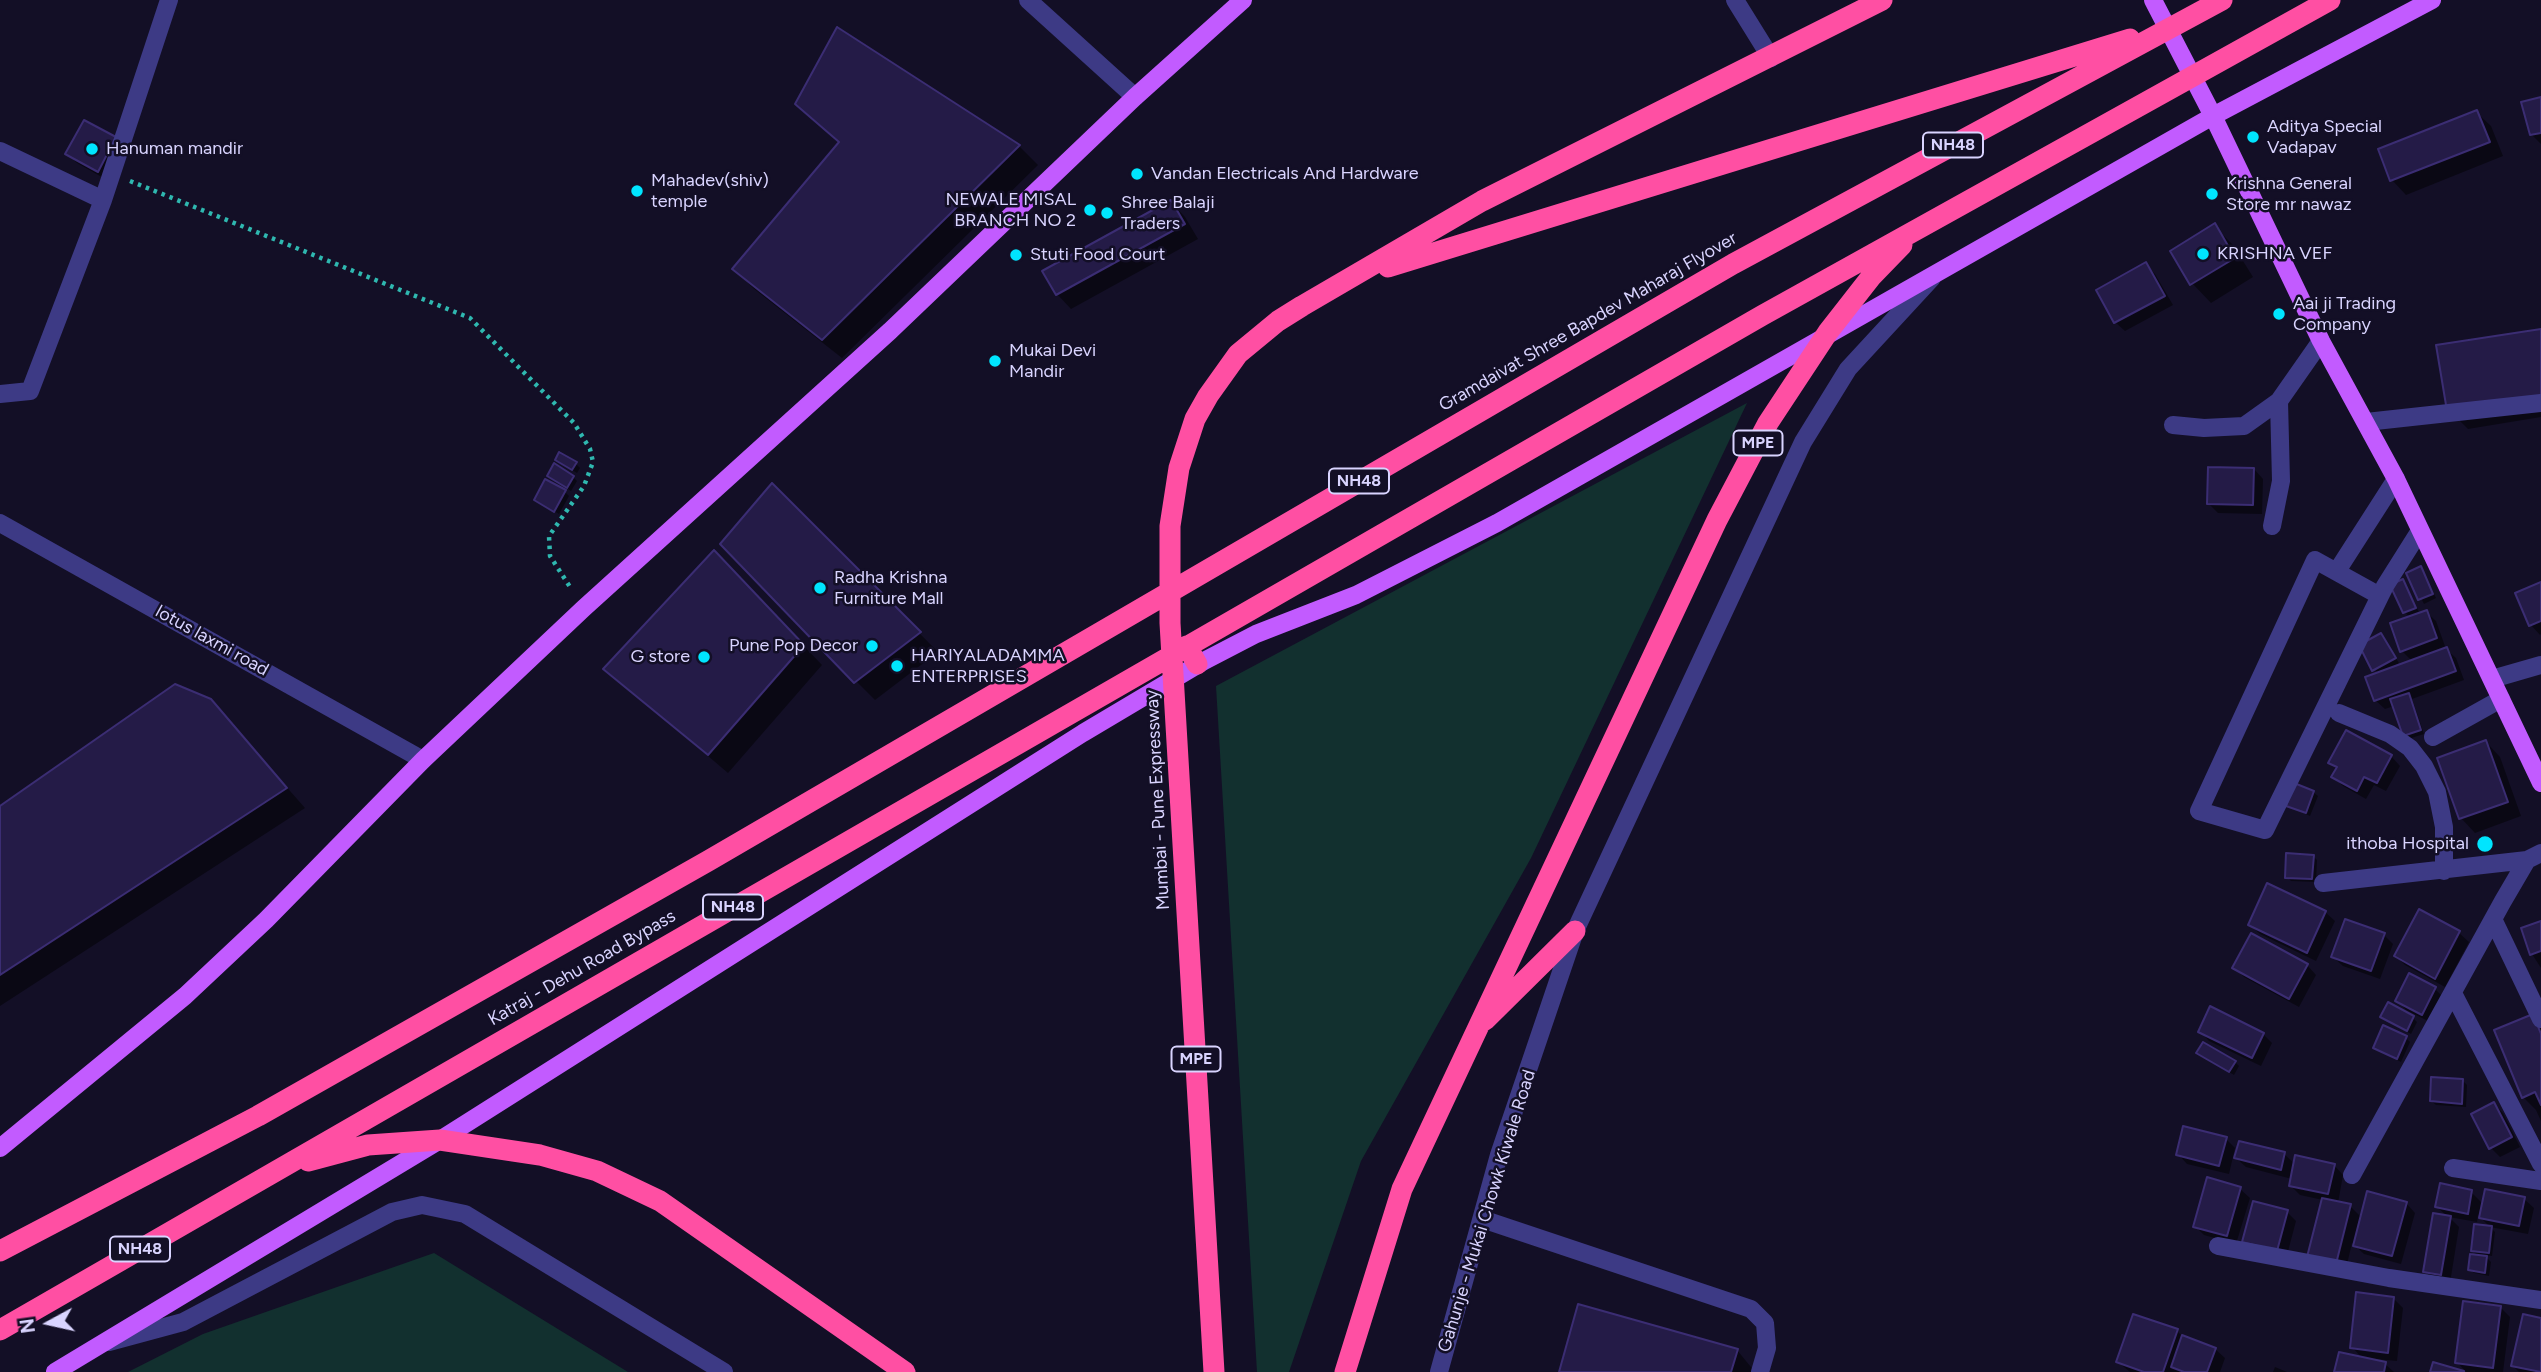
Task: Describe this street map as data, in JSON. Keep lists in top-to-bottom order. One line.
{"streets":{"highway":["NH48","Gramdaivat Shree Bapdev Maharaj Flyover","MPE","Mumbai - Pune Expressway","Katraj - Dehu Road Bypass"],"street":["lotus laxmi road","Gahunje - Mukai Chowk Kiwale Road"]},"crossings":[["NH48","MPE"],["NH48","Katraj - Dehu Road Bypass"],["Gramdaivat Shree Bapdev Maharaj Flyover","MPE"],["Gramdaivat Shree Bapdev Maharaj Flyover","Katraj - Dehu Road Bypass"],["MPE","Mumbai - Pune Expressway"]],"places":["Aditya Special Vadapav","Hanuman mandir","Vandan Electricals And Hardware","Mahadev(shiv) temple","Krishna General Store mr nawaz","NEWALE MISAL BRANCH NO 2","Shree Balaji Traders","KRISHNA VEF","Stuti Food Court","Aai ji Trading Company","Mukai Devi Mandir","Radha Krishna Furniture Mall","Pune Pop Decor","G store","HARIYALADAMMA ENTERPRISES","ithoba Hospital"],"north":"left"}
